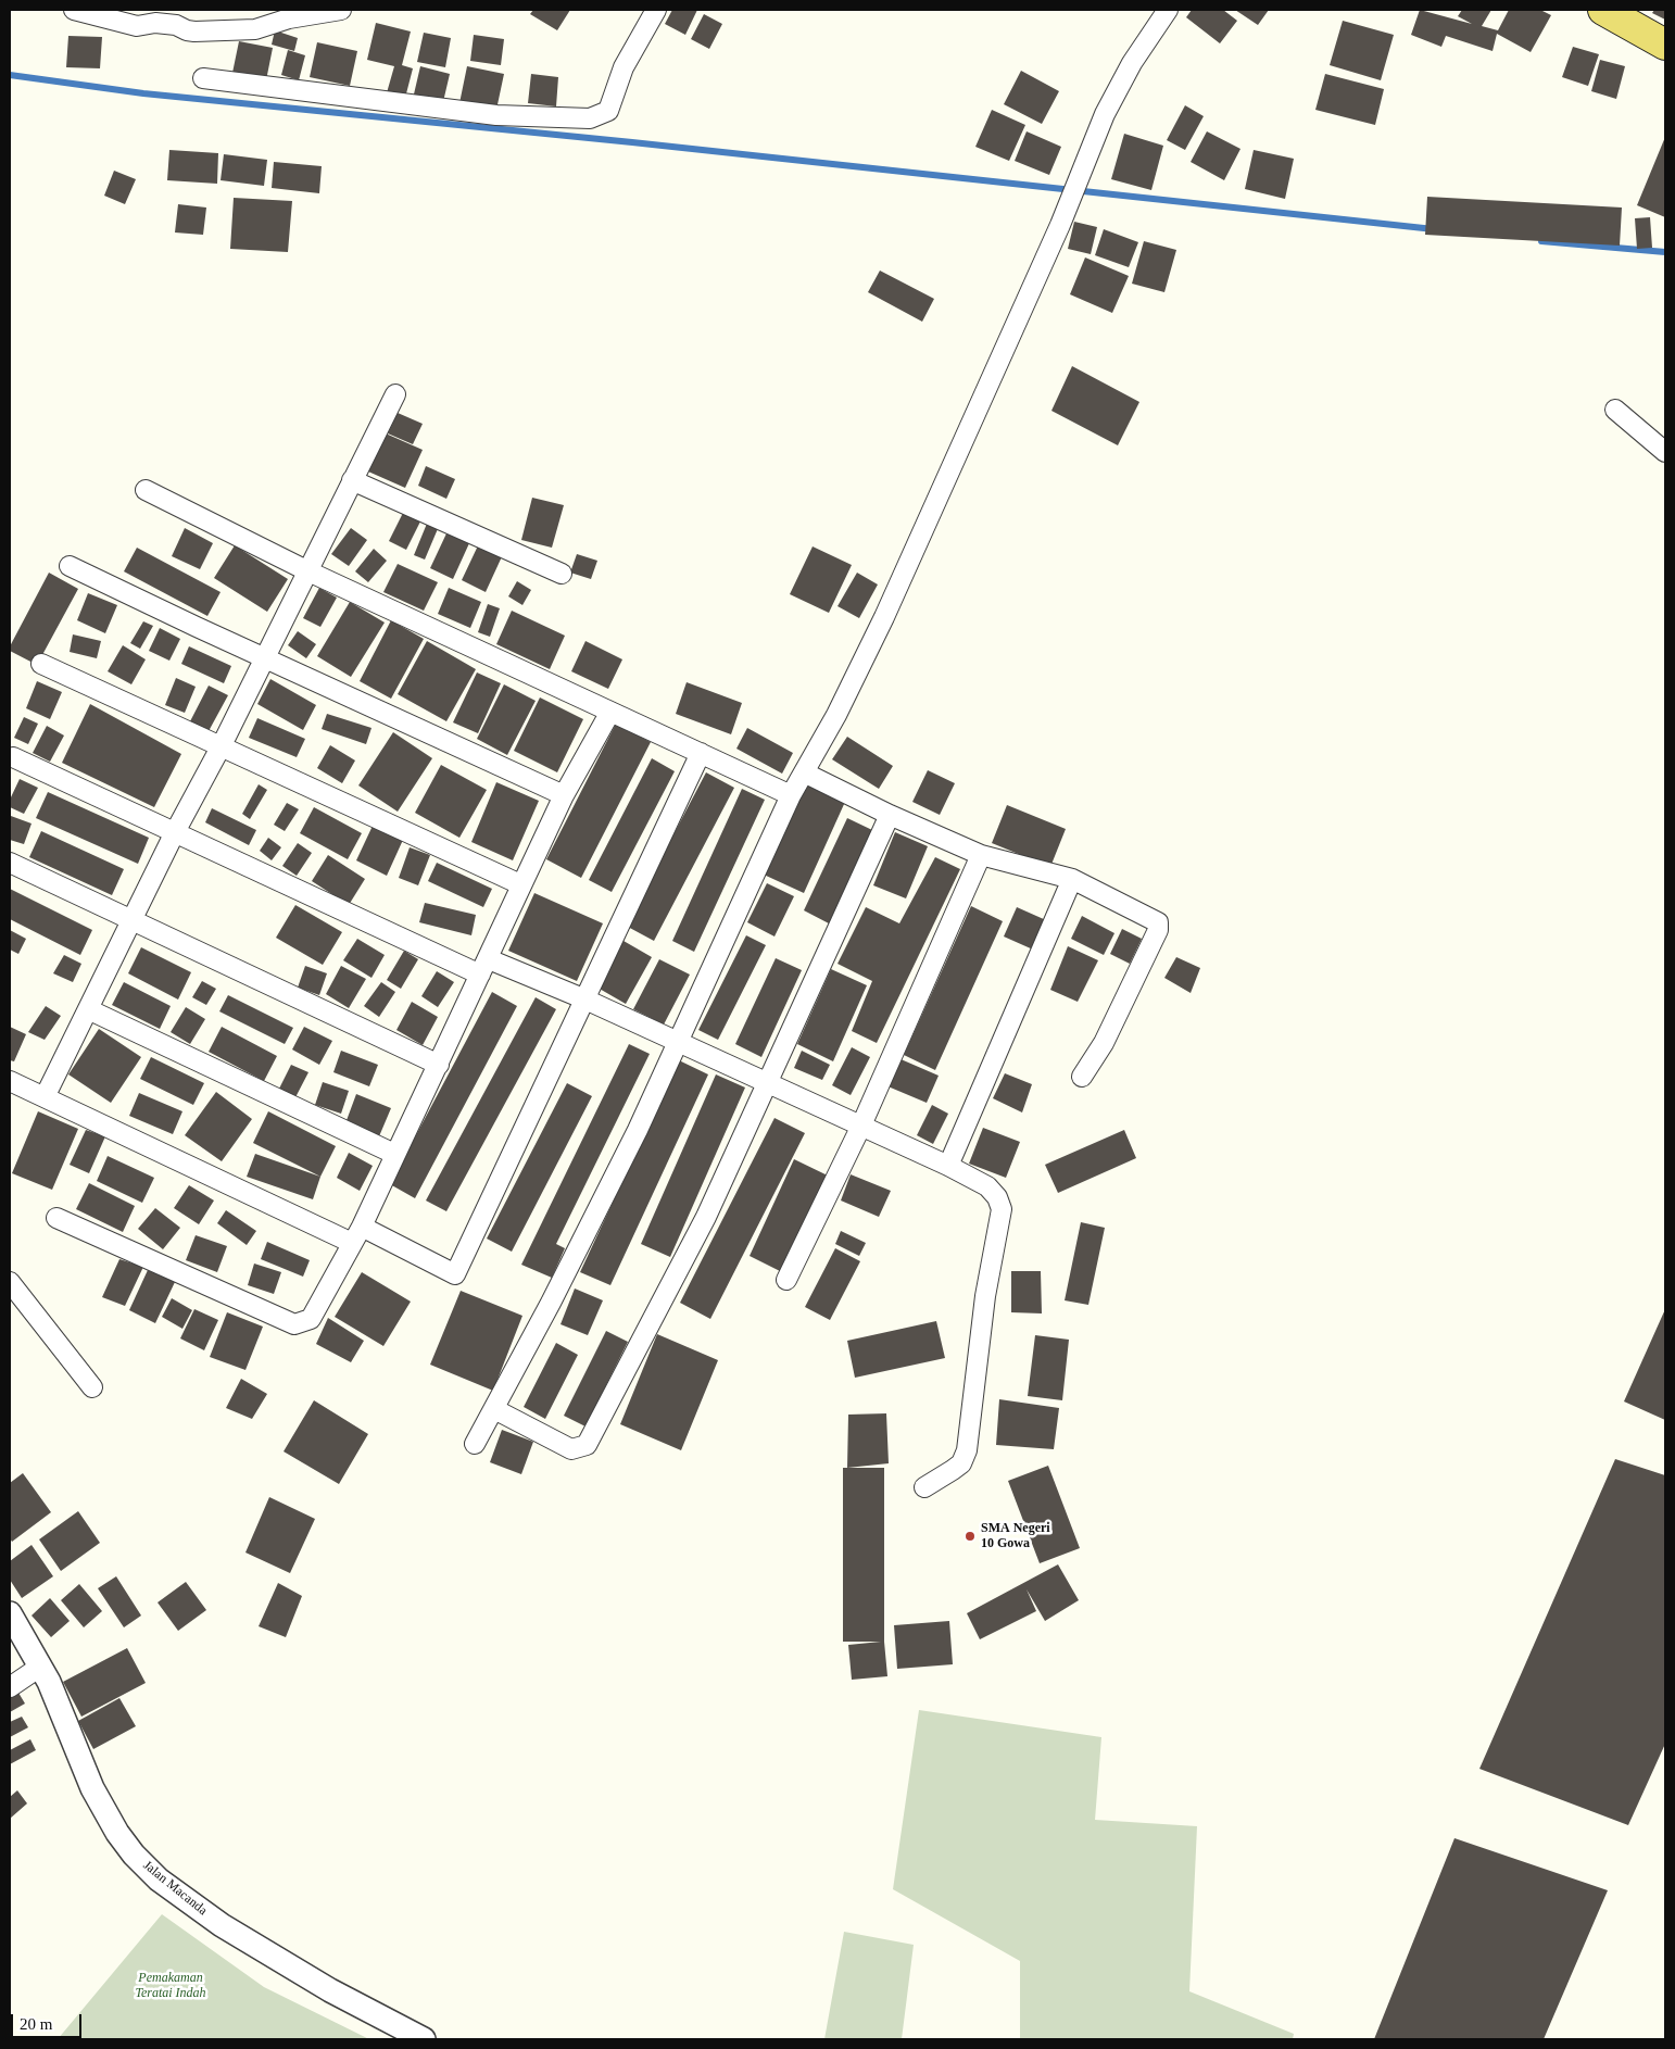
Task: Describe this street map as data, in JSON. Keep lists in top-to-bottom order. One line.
{"streets":{"street":["Jalan Macanda"]},"parks":["Pemakaman Teratai Indah"],"places":["SMA Negeri 10 Gowa"],"scale_bar":"20 m"}
